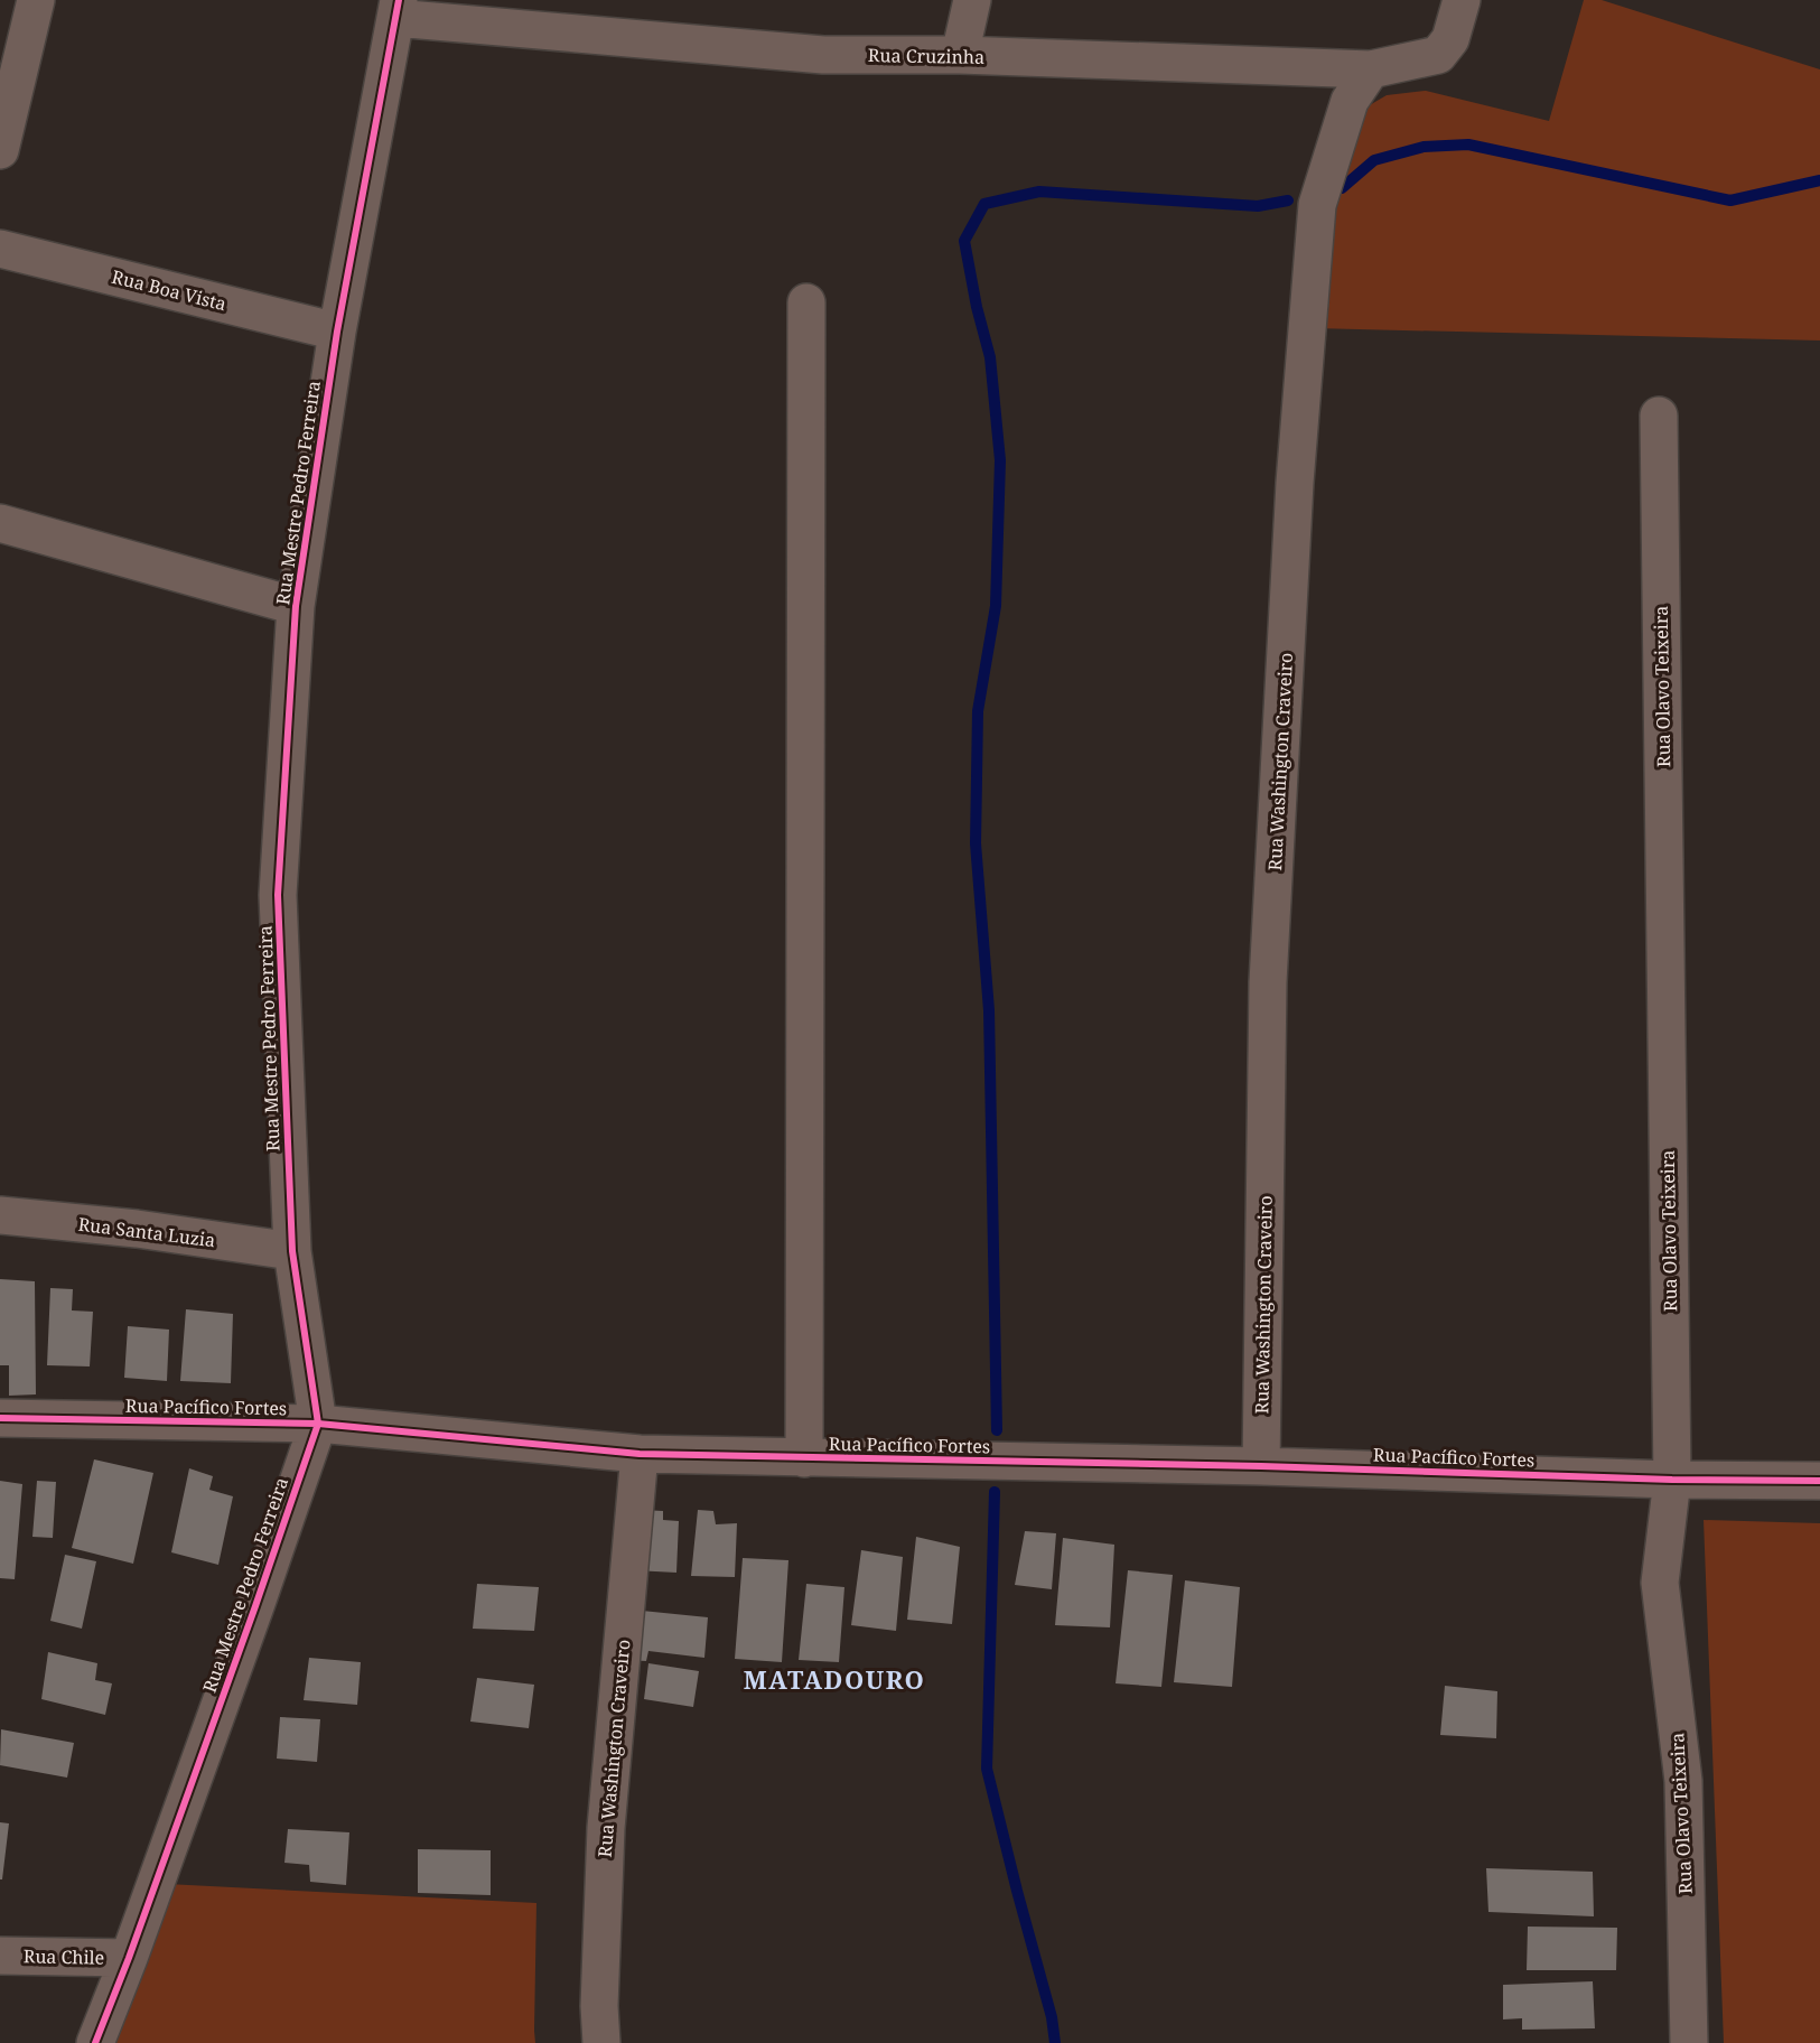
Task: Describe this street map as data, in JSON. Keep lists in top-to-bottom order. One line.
{"streets":{"street":["Rua Cruzinha","Rua Boa Vista","Rua Mestre Pedro Ferreira","Rua Olavo Teixeira","Rua Washington Craveiro","Rua Santa Luzia","Rua Pacífico Fortes","Rua Chile"]},"crossings":[["Rua Cruzinha","Rua Mestre Pedro Ferreira"],["Rua Cruzinha","Rua Washington Craveiro"],["Rua Boa Vista","Rua Mestre Pedro Ferreira"],["Rua Mestre Pedro Ferreira","Rua Santa Luzia"],["Rua Mestre Pedro Ferreira","Rua Pacífico Fortes"],["Rua Mestre Pedro Ferreira","Rua Chile"],["Rua Olavo Teixeira","Rua Pacífico Fortes"],["Rua Washington Craveiro","Rua Pacífico Fortes"]],"districts":["MATADOURO"]}
